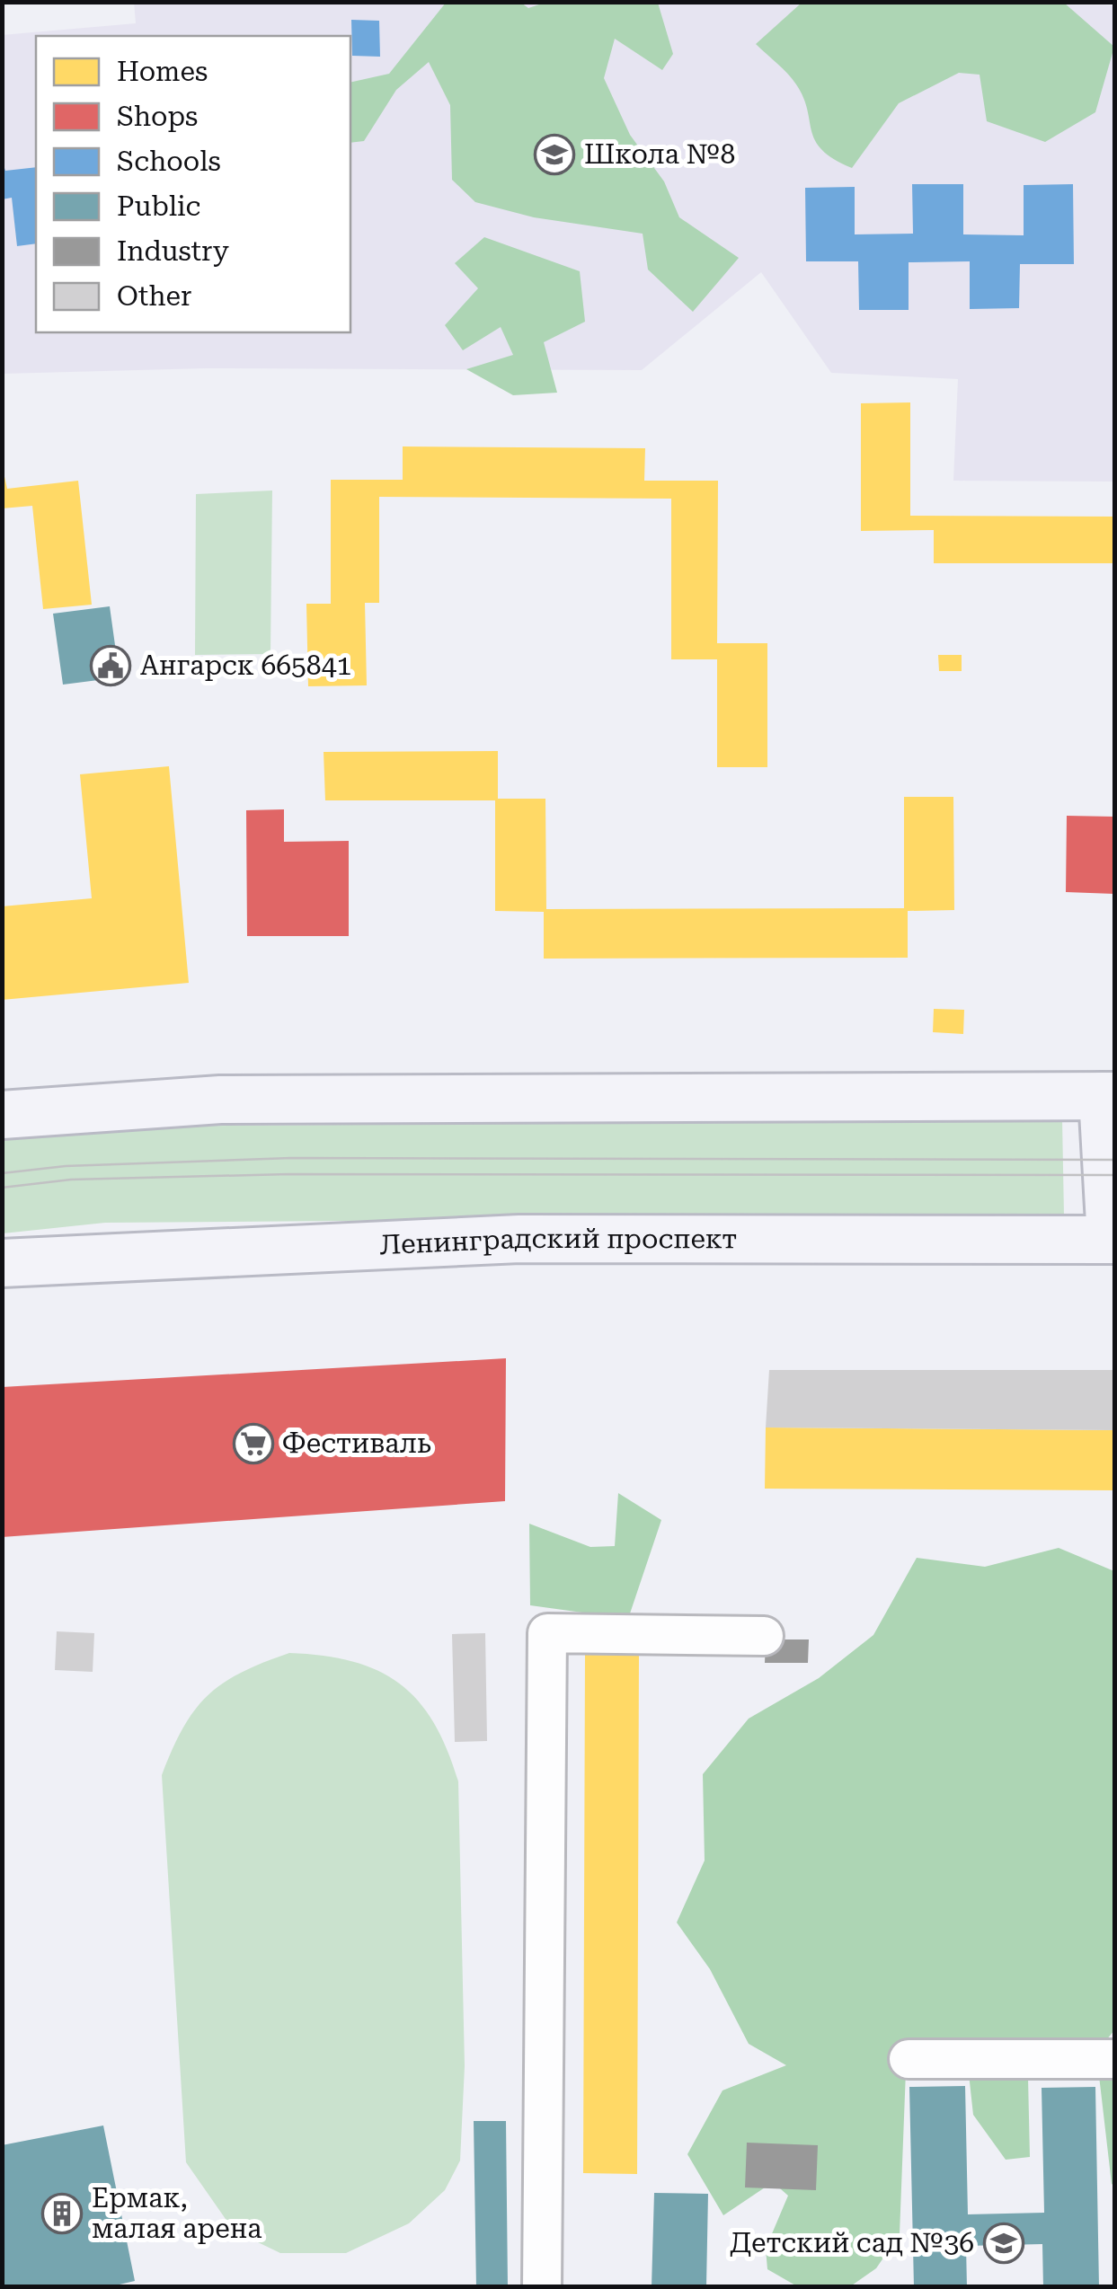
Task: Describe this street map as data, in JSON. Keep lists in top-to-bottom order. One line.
{"streets":{"main road":["Ленинградский проспект"]},"places":{"school or university":["Школа №8","Детский сад №36"],"public building":["Ангарск 665841"],"supermarket":["Фестиваль"],"building":["Ермак, малая арена"]},"legend":["Homes","Shops","Schools","Public","Industry","Other"]}
